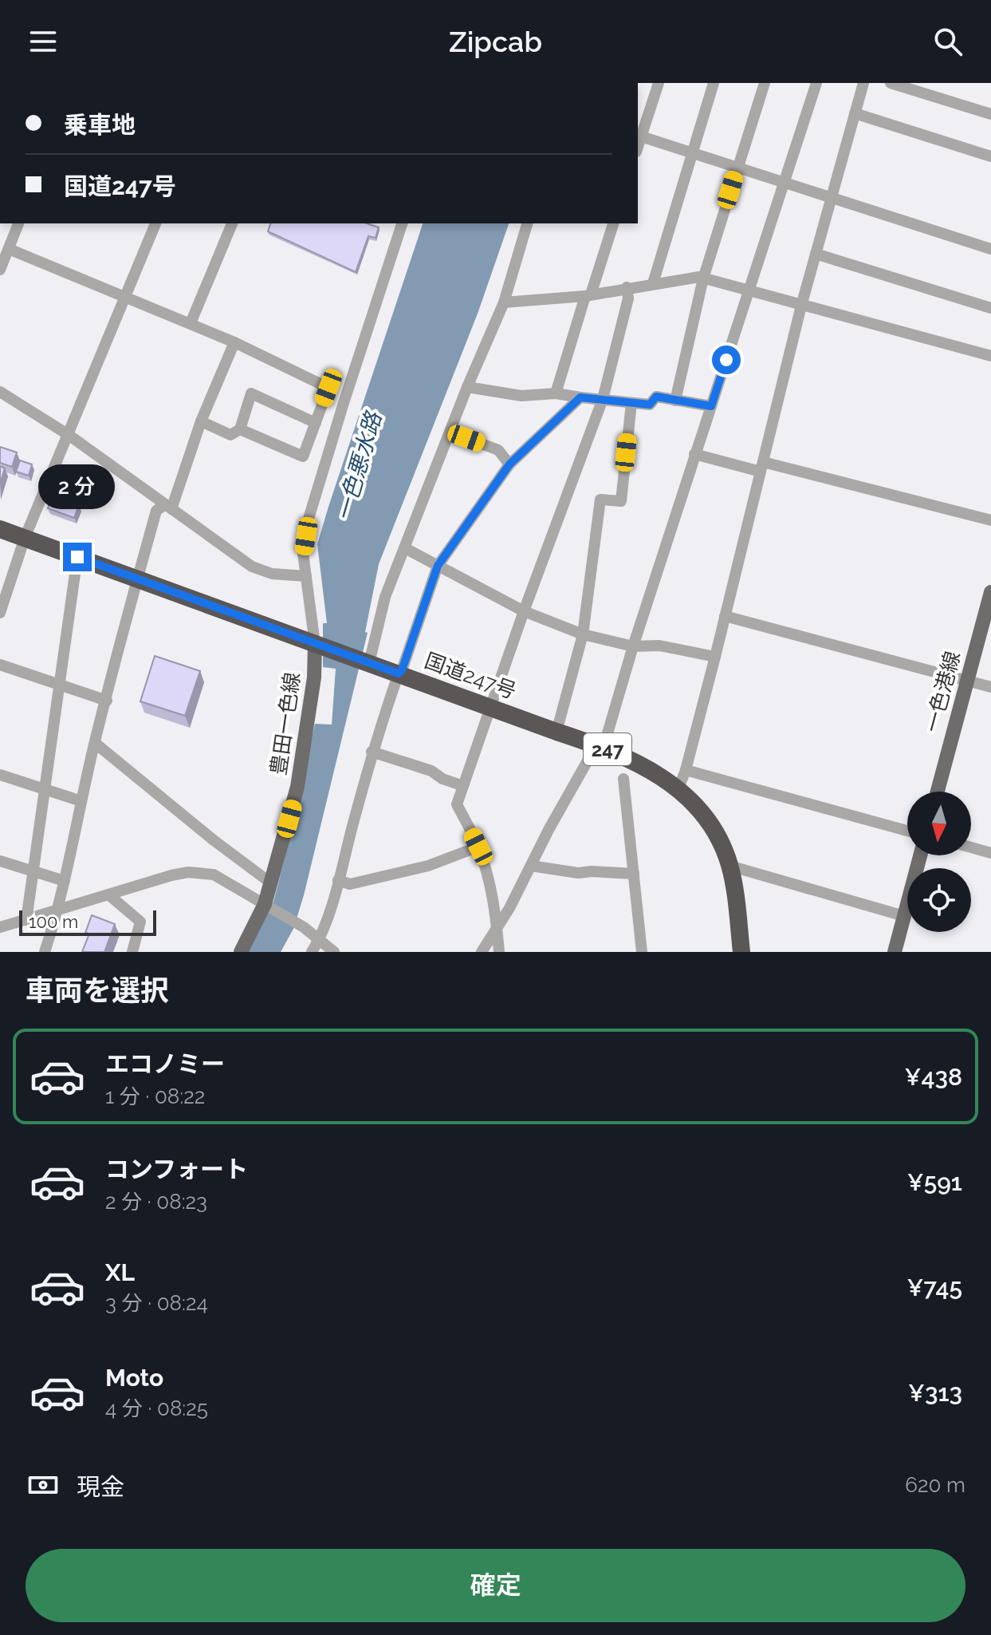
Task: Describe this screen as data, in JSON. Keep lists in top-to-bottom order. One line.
{"streets":{"highway":["国道247号","247"],"main road":["一色港線","豊田一色線"]},"crossings":[["国道247号","豊田一色線"]],"water":["一色悪水路"],"scale_bar":"100 m","north":"bottom","page":{"header":"Zipcab","banner":["乗車地","国道247号"],"bubble":"2 分","scale":"100 m","heading":"車両を選択","list":[{"name":"エコノミー","note":"1 分 · 08:22","value":"¥438"},{"name":"コンフォート","note":"2 分 · 08:23","value":"¥591"},{"name":"XL","note":"3 分 · 08:24","value":"¥745"},{"name":"Moto","note":"4 分 · 08:25","value":"¥313"}],"pay":["現金","620 m"],"buttons":"確定"}}
